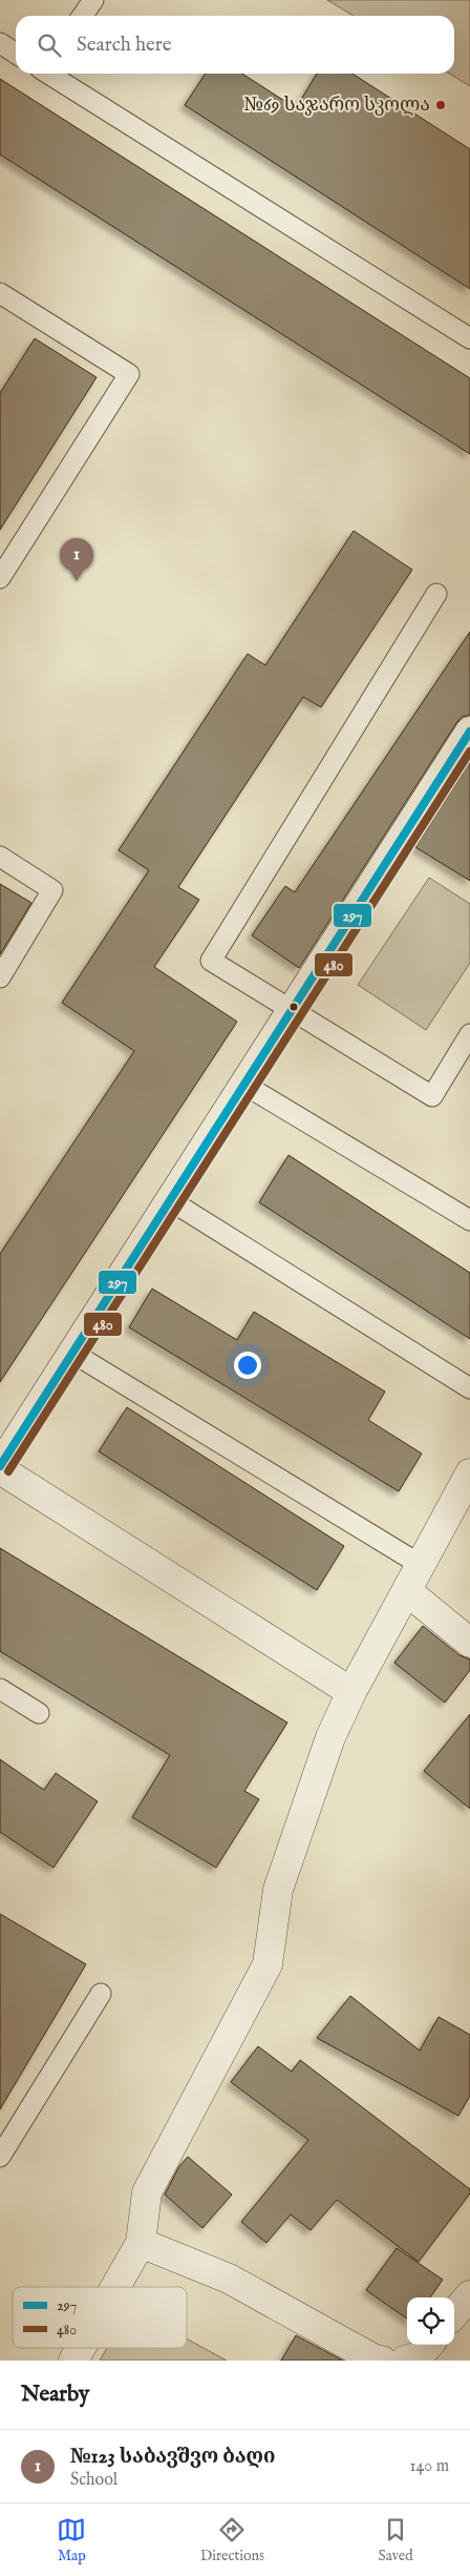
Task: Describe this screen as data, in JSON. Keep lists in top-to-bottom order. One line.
{"places":["№69 საჯარო სკოლა"],"lines":["transit line 297","transit line 480"],"legend":["297","480"],"page":{"search":"Search here","pins":"1","heading":"Nearby","list":[{"mark":"1","name":"№123 საბავშვო ბაღი","note":"School","value":"140 m"}],"nav":["Map","Directions","Saved"]}}
